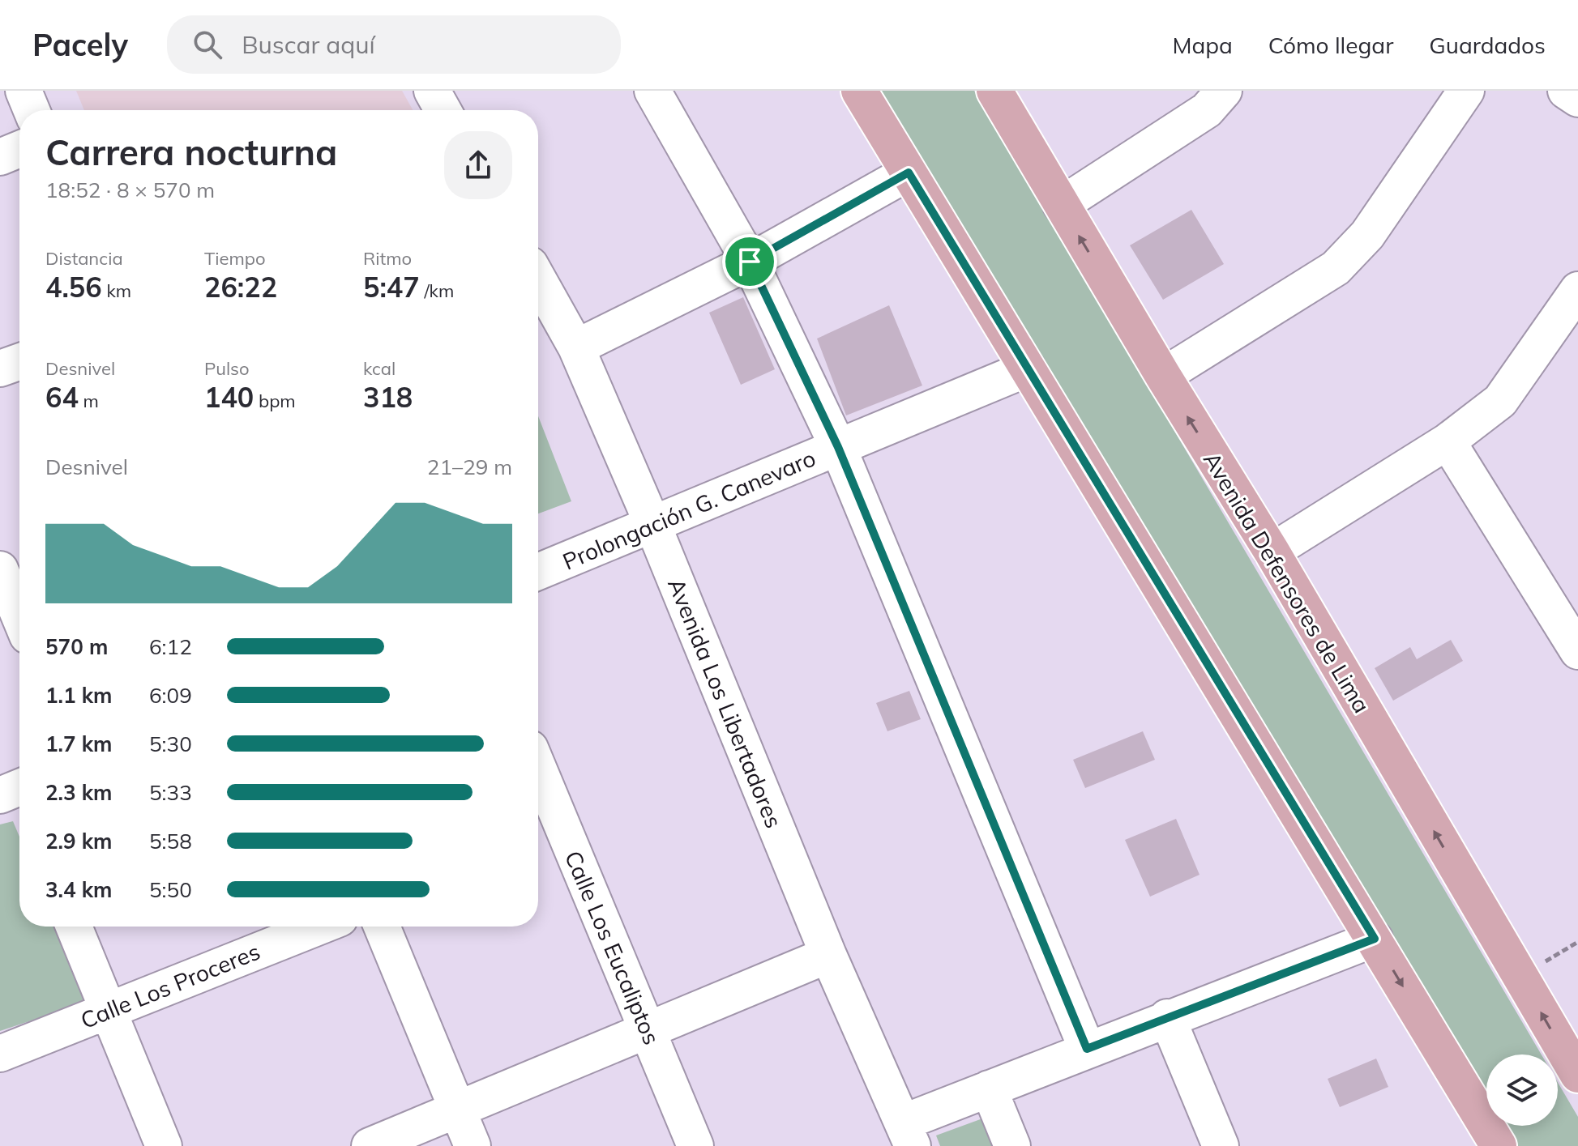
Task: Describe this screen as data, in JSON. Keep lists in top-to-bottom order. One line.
{"streets":{"main road":["Avenida Defensores de Lima"],"street":["Prolongación G. Canevaro","Avenida Los Libertadores","Calle Los Eucaliptos","Calle Los Proceres"]},"crossings":[["Prolongación G. Canevaro","Avenida Los Libertadores"]],"page":{"header":"Pacely","search":"Buscar aquí","nav":["Mapa","Cómo llegar","Guardados"],"heading":["Carrera nocturna","18:52 · 8 × 570 m"],"stats":[["Distancia","4.56 km"],["Tiempo","26:22"],["Ritmo","5:47 /km"],["Desnivel","64 m"],["Pulso","140 bpm"],["kcal","318"]],"chart":["Desnivel","21–29 m"],"list":[{"name":"570 m","note":"6:12"},{"name":"1.1 km","note":"6:09"},{"name":"1.7 km","note":"5:30"},{"name":"2.3 km","note":"5:33"},{"name":"2.9 km","note":"5:58"},{"name":"3.4 km","note":"5:50"}]}}
